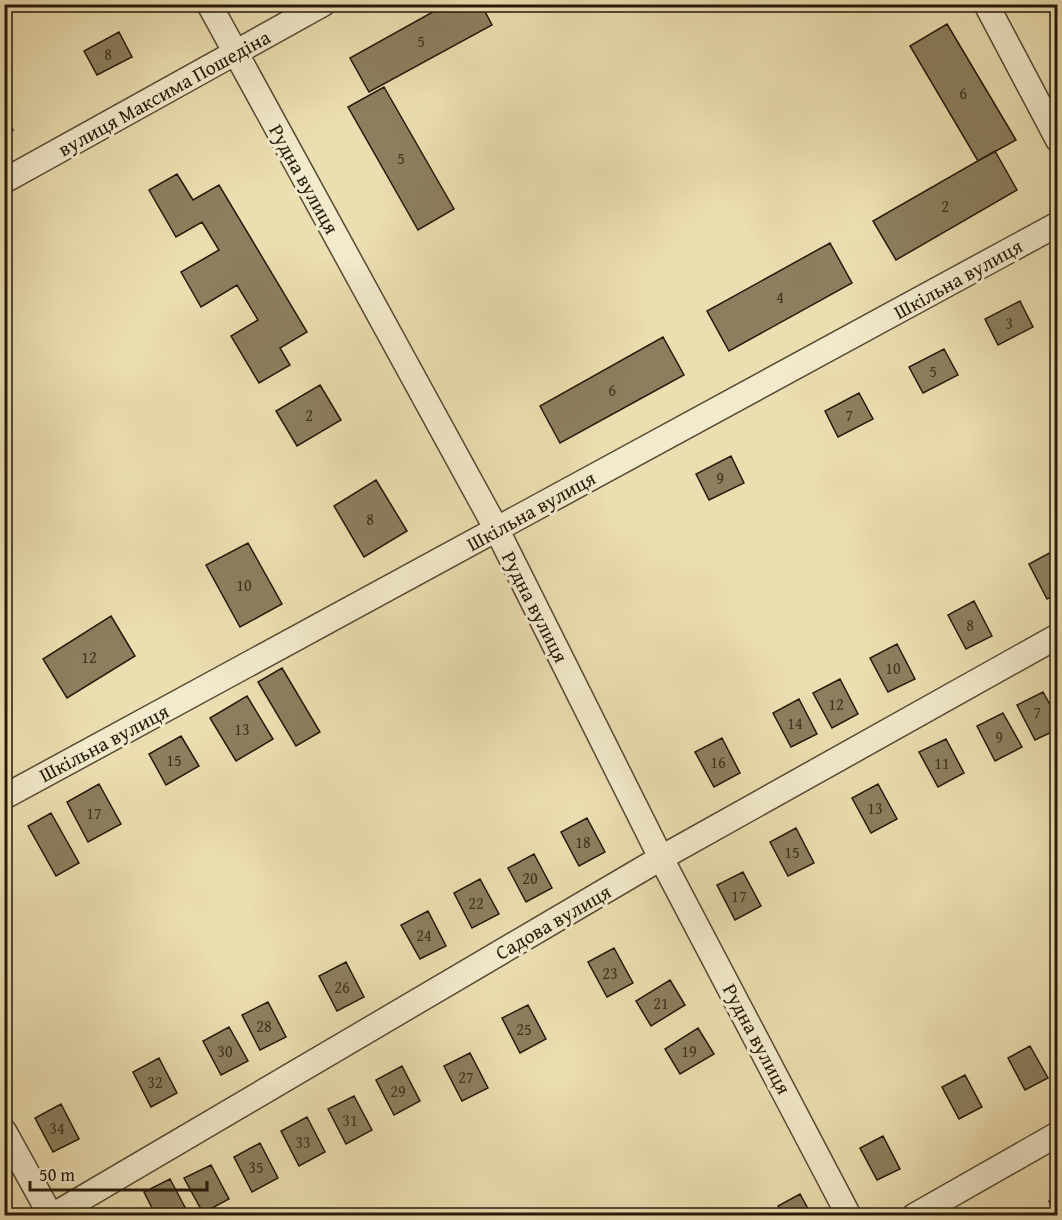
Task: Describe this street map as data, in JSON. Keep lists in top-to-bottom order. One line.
{"streets":{"street":["вулиця Максима Пошедіна","Рудна вулиця","Шкільна вулиця","Садова вулиця"]},"crossings":[["вулиця Максима Пошедіна","Рудна вулиця"],["Рудна вулиця","Шкільна вулиця"],["Рудна вулиця","Садова вулиця"]],"house_numbers":["5","8","6","5","2","4","3","5","6","2","7","9","8","10","8","12","10","12","7","14","13","9","15","16","11","13","17","18","15","20","17","22","24","23","26","21","28","25","30","19","27","32","29","31","34","33","35"],"scale_bar":"50 m"}
